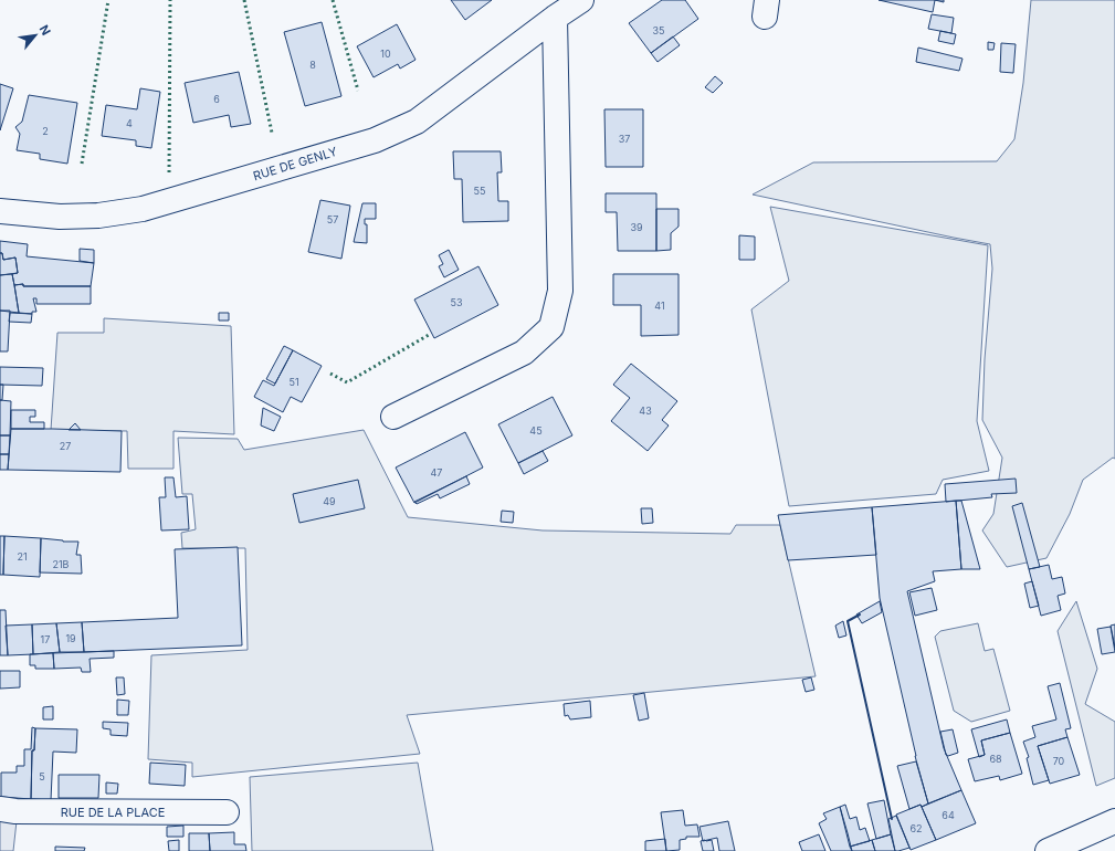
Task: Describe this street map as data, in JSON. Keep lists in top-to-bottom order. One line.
{"streets":{"street":["RUE DE GENLY","RUE DE LA PLACE"]},"house_numbers":["35","10","8","6","4","2","37","55","57","39","53","41","51","43","45","27","47","49","21","21B","19","17","68","70","5","64","62"],"north":"top right"}
